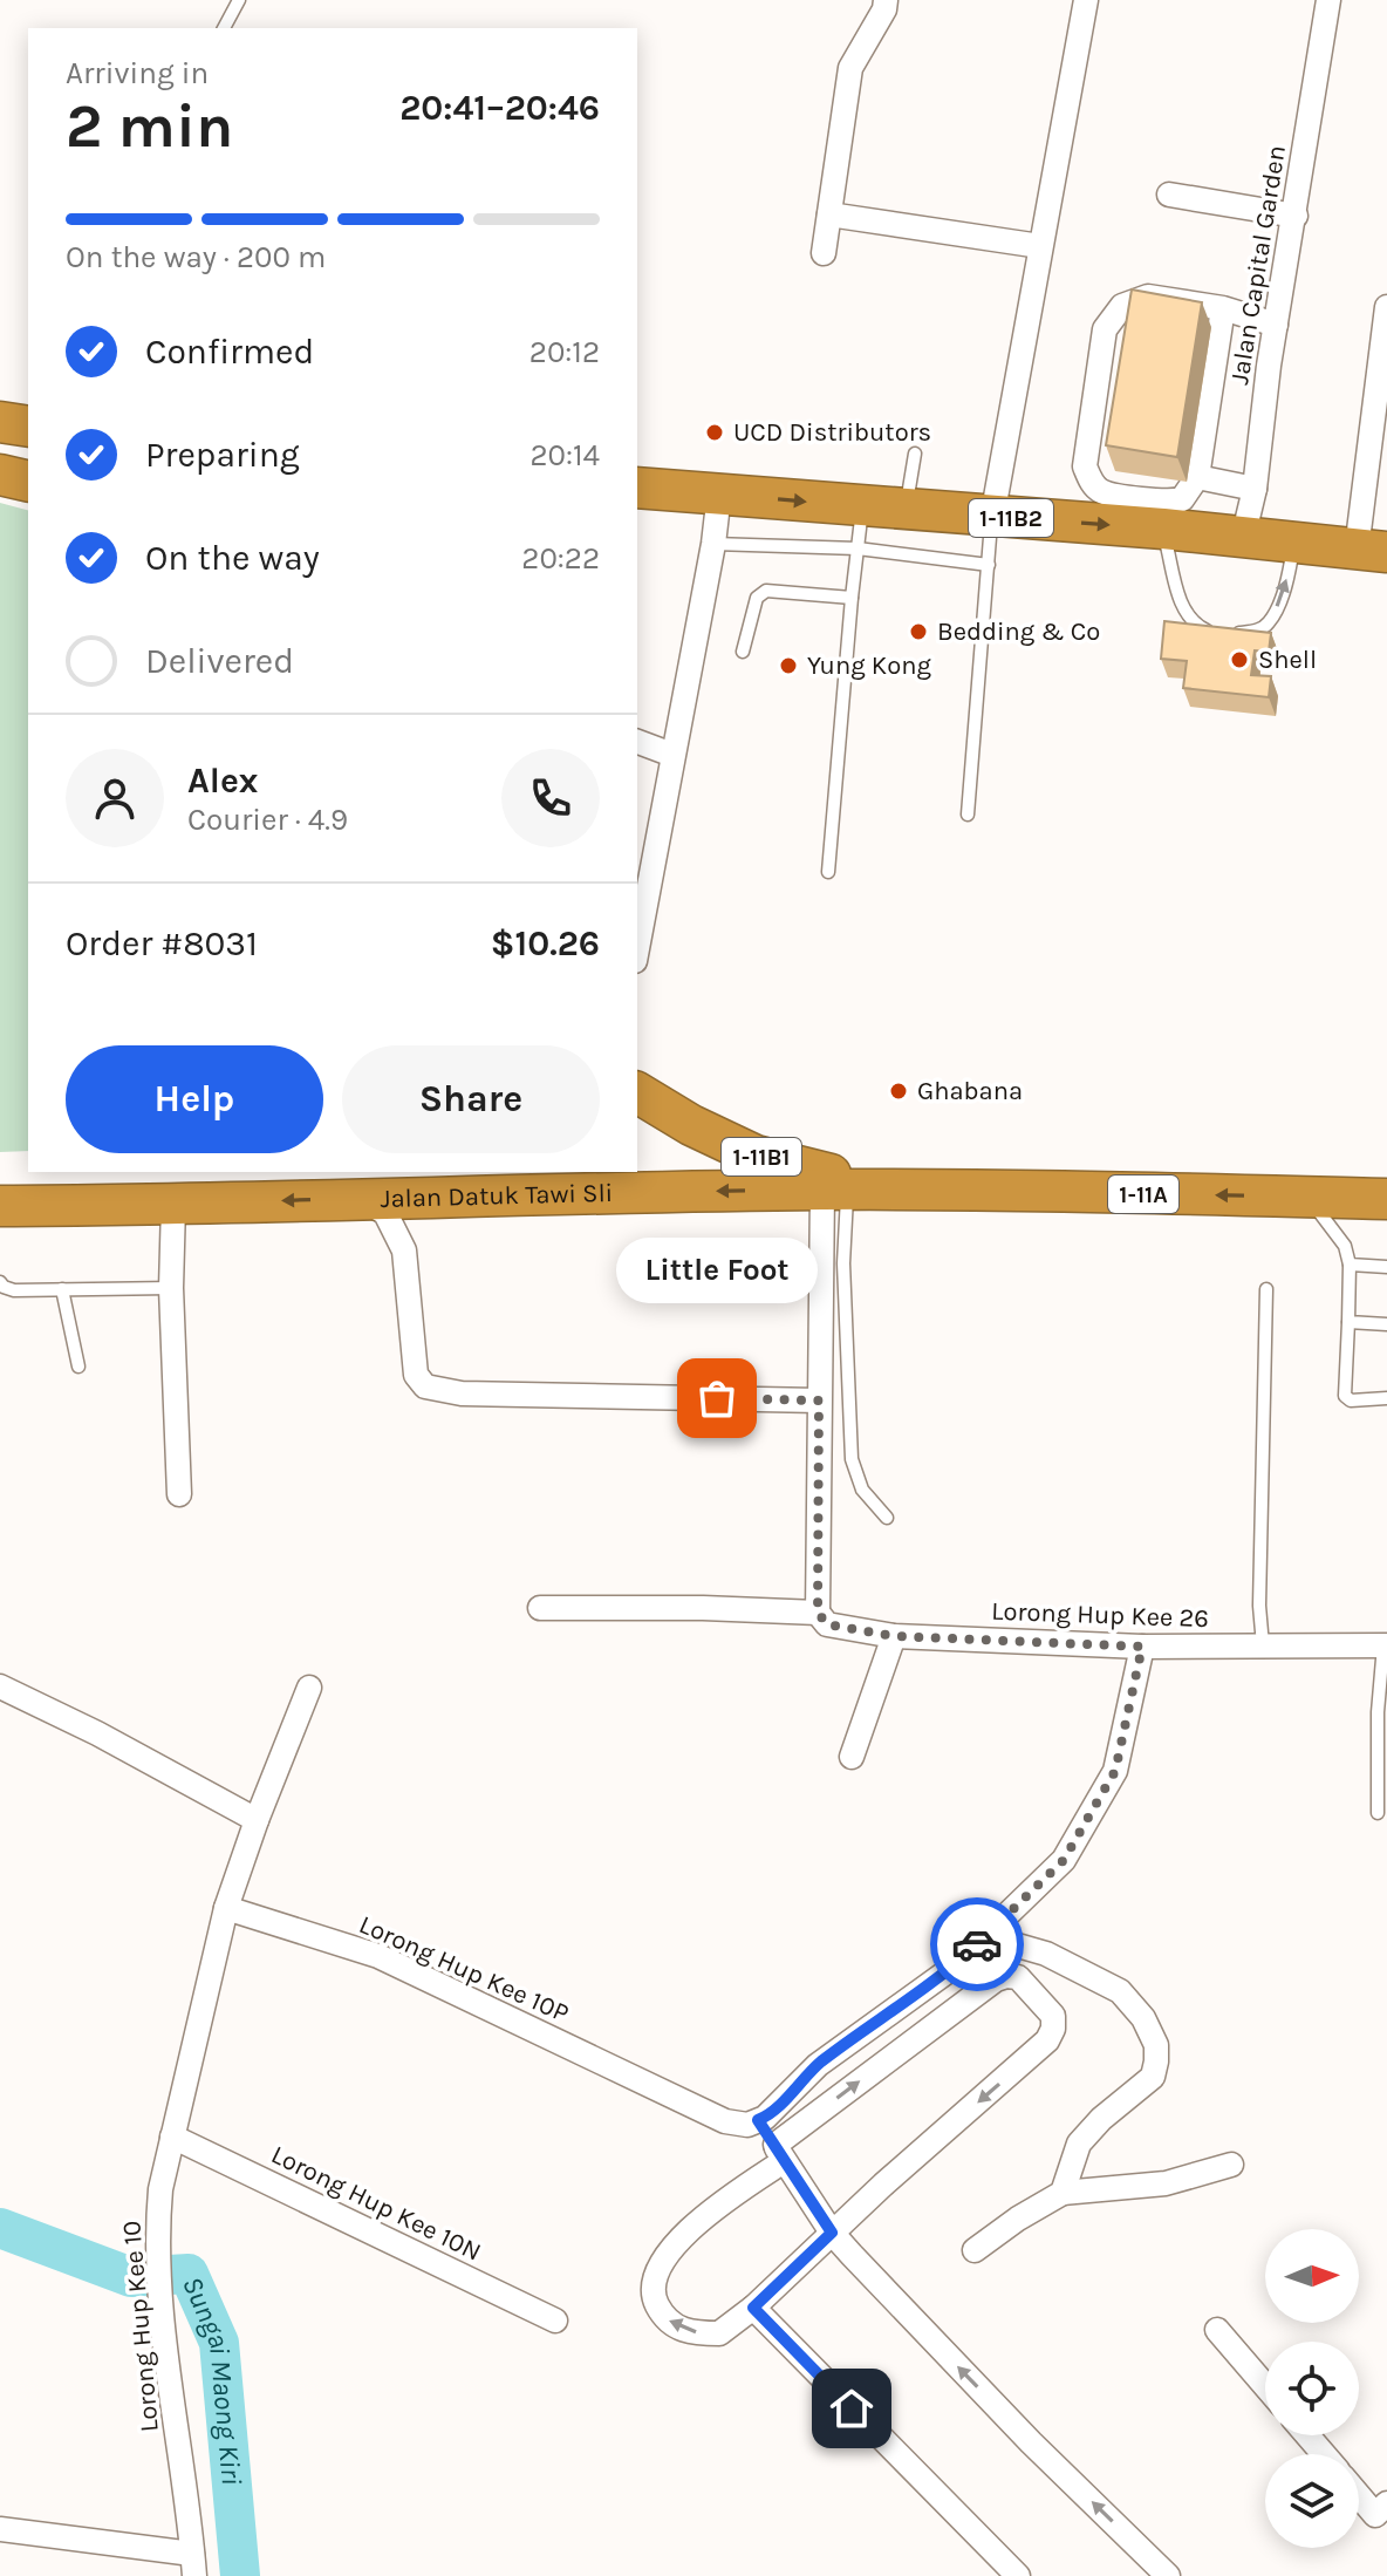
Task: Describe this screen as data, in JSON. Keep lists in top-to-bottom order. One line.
{"streets":{"highway":["1-11B2","1-11B1","1-11A","Jalan Datuk Tawi Sli"],"street":["Jalan Capital Garden","Lorong Hup Kee 26","Lorong Hup Kee 10P","Lorong Hup Kee 10N","Lorong Hup Kee 10"]},"crossings":[["Jalan Capital Garden","1-11B2"],["1-11B1","Jalan Datuk Tawi Sli"],["Lorong Hup Kee 10P","Lorong Hup Kee 10"],["Lorong Hup Kee 10N","Lorong Hup Kee 10"]],"one_way":["Jalan Datuk Tawi Sli"],"water":["Sungai Maong Kiri"],"places":["UCD Distributors","Bedding & Co","Shell","Yung Kong","Ghabana","Little Foot"],"north":"right","page":{"heading":["2 min","Arriving in","20:41–20:46"],"panel":["Alex","Courier · 4.9","Order #8031","$10.26"],"bar":"On the way · 200 m","list":[["Confirmed","20:12"],["Preparing","20:14"],["On the way","20:22"],"Delivered"],"buttons":["Help","Share"],"bubble":"Little Foot"}}
